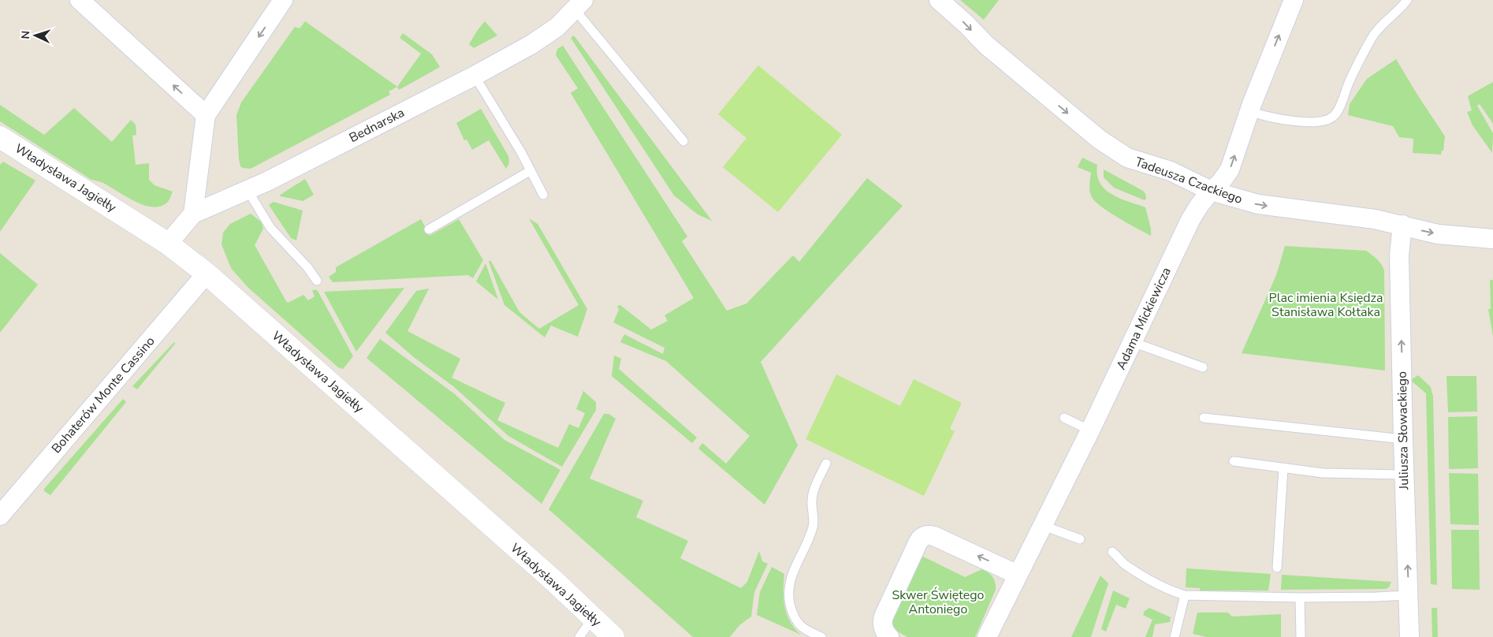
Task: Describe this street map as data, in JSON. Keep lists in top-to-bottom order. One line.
{"streets":{"street":["Bednarska","Władysława Jagiełły","Tadeusza Czackiego","Adama Mickiewicza","Bohaterów Monte Cassino","Juliusza Słowackiego"]},"crossings":[["Bednarska","Władysława Jagiełły"],["Władysława Jagiełły","Bohaterów Monte Cassino"],["Tadeusza Czackiego","Adama Mickiewicza"],["Tadeusza Czackiego","Juliusza Słowackiego"]],"one_way":["Tadeusza Czackiego","Juliusza Słowackiego"],"parks":["Plac imienia Księdza Stanisława Kołtaka","Skwer Świętego Antoniego"],"north":"left"}
